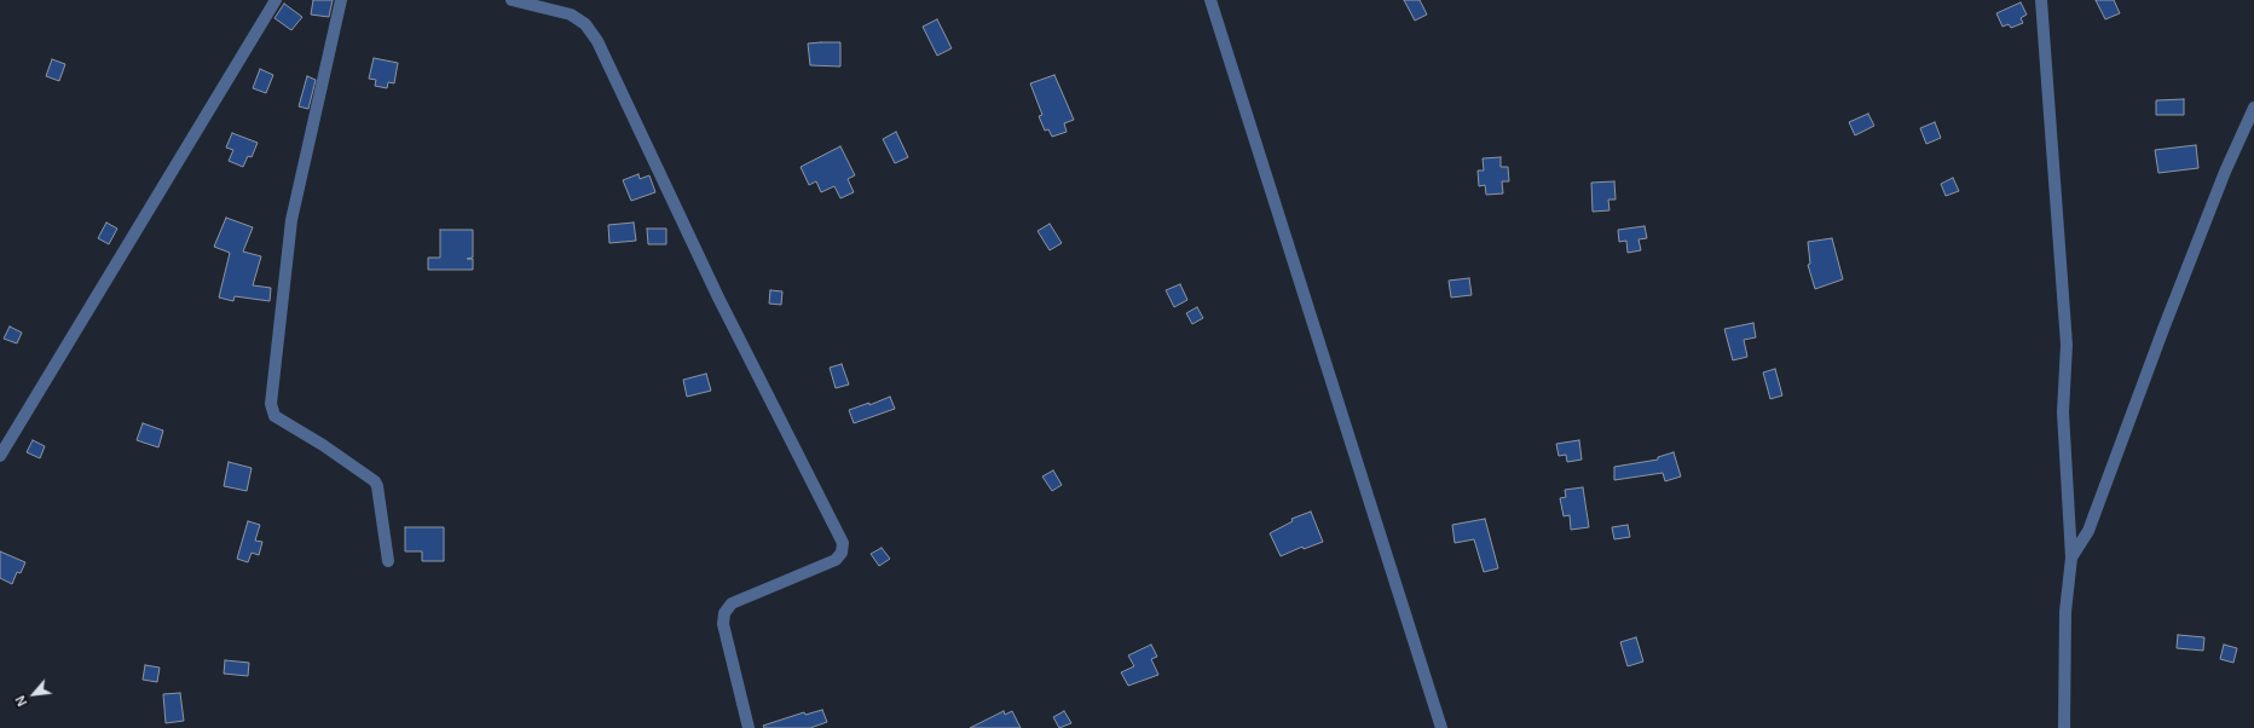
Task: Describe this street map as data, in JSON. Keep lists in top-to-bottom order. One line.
{"north":"bottom left"}
